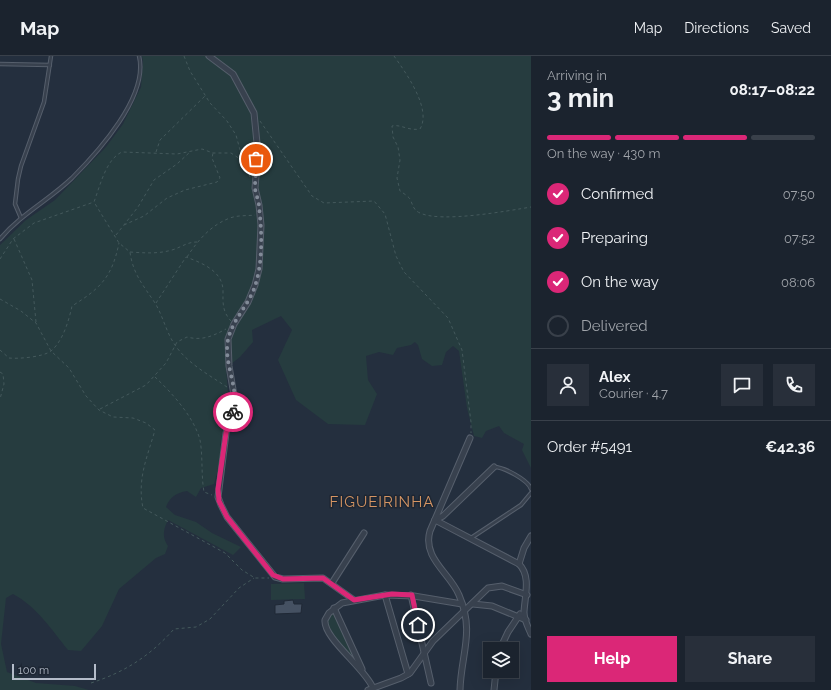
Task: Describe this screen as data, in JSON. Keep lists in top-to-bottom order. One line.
{"districts":["FIGUEIRINHA"],"scale_bar":"100 m","page":{"header":"Map","nav":["Map","Directions","Saved"],"heading":["3 min","Arriving in","08:17–08:22"],"panel":["Alex","Courier · 4.7","Order #5491","€42.36"],"bar":"On the way · 430 m","list":[["Confirmed","07:50"],["Preparing","07:52"],["On the way","08:06"],"Delivered"],"buttons":["Help","Share"],"scale":"100 m"}}
